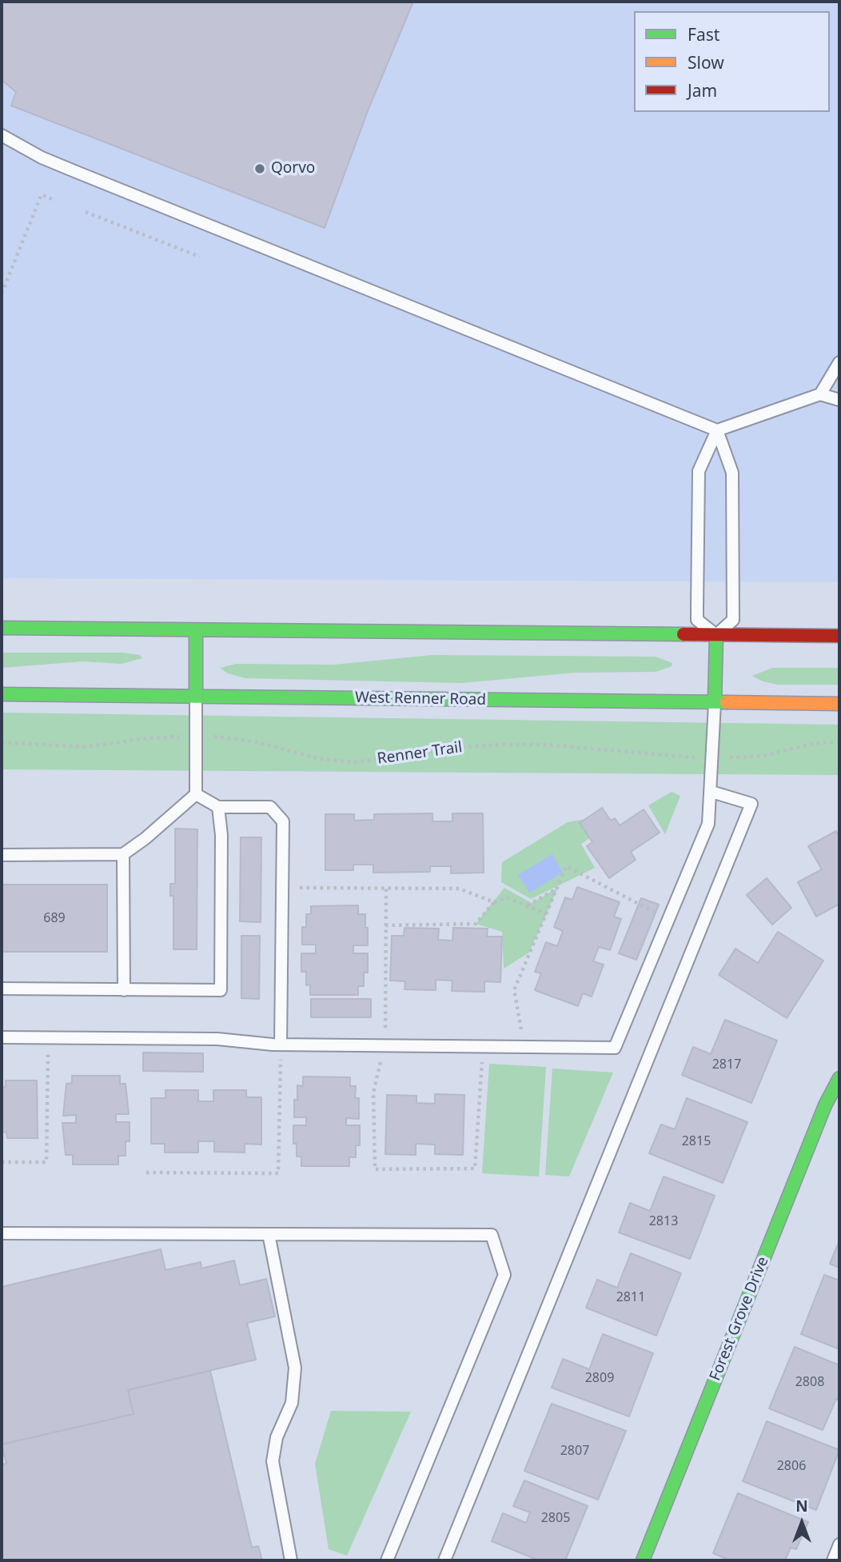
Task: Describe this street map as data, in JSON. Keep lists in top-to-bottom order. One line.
{"streets":{"main road":["West Renner Road","Forest Grove Drive"],"path":["Renner Trail"]},"places":["Qorvo"],"house_numbers":["689","2817","2815","2813","2811","2809","2808","2807","2806","2805"],"legend":["Fast","Slow","Jam"],"north":"top"}
